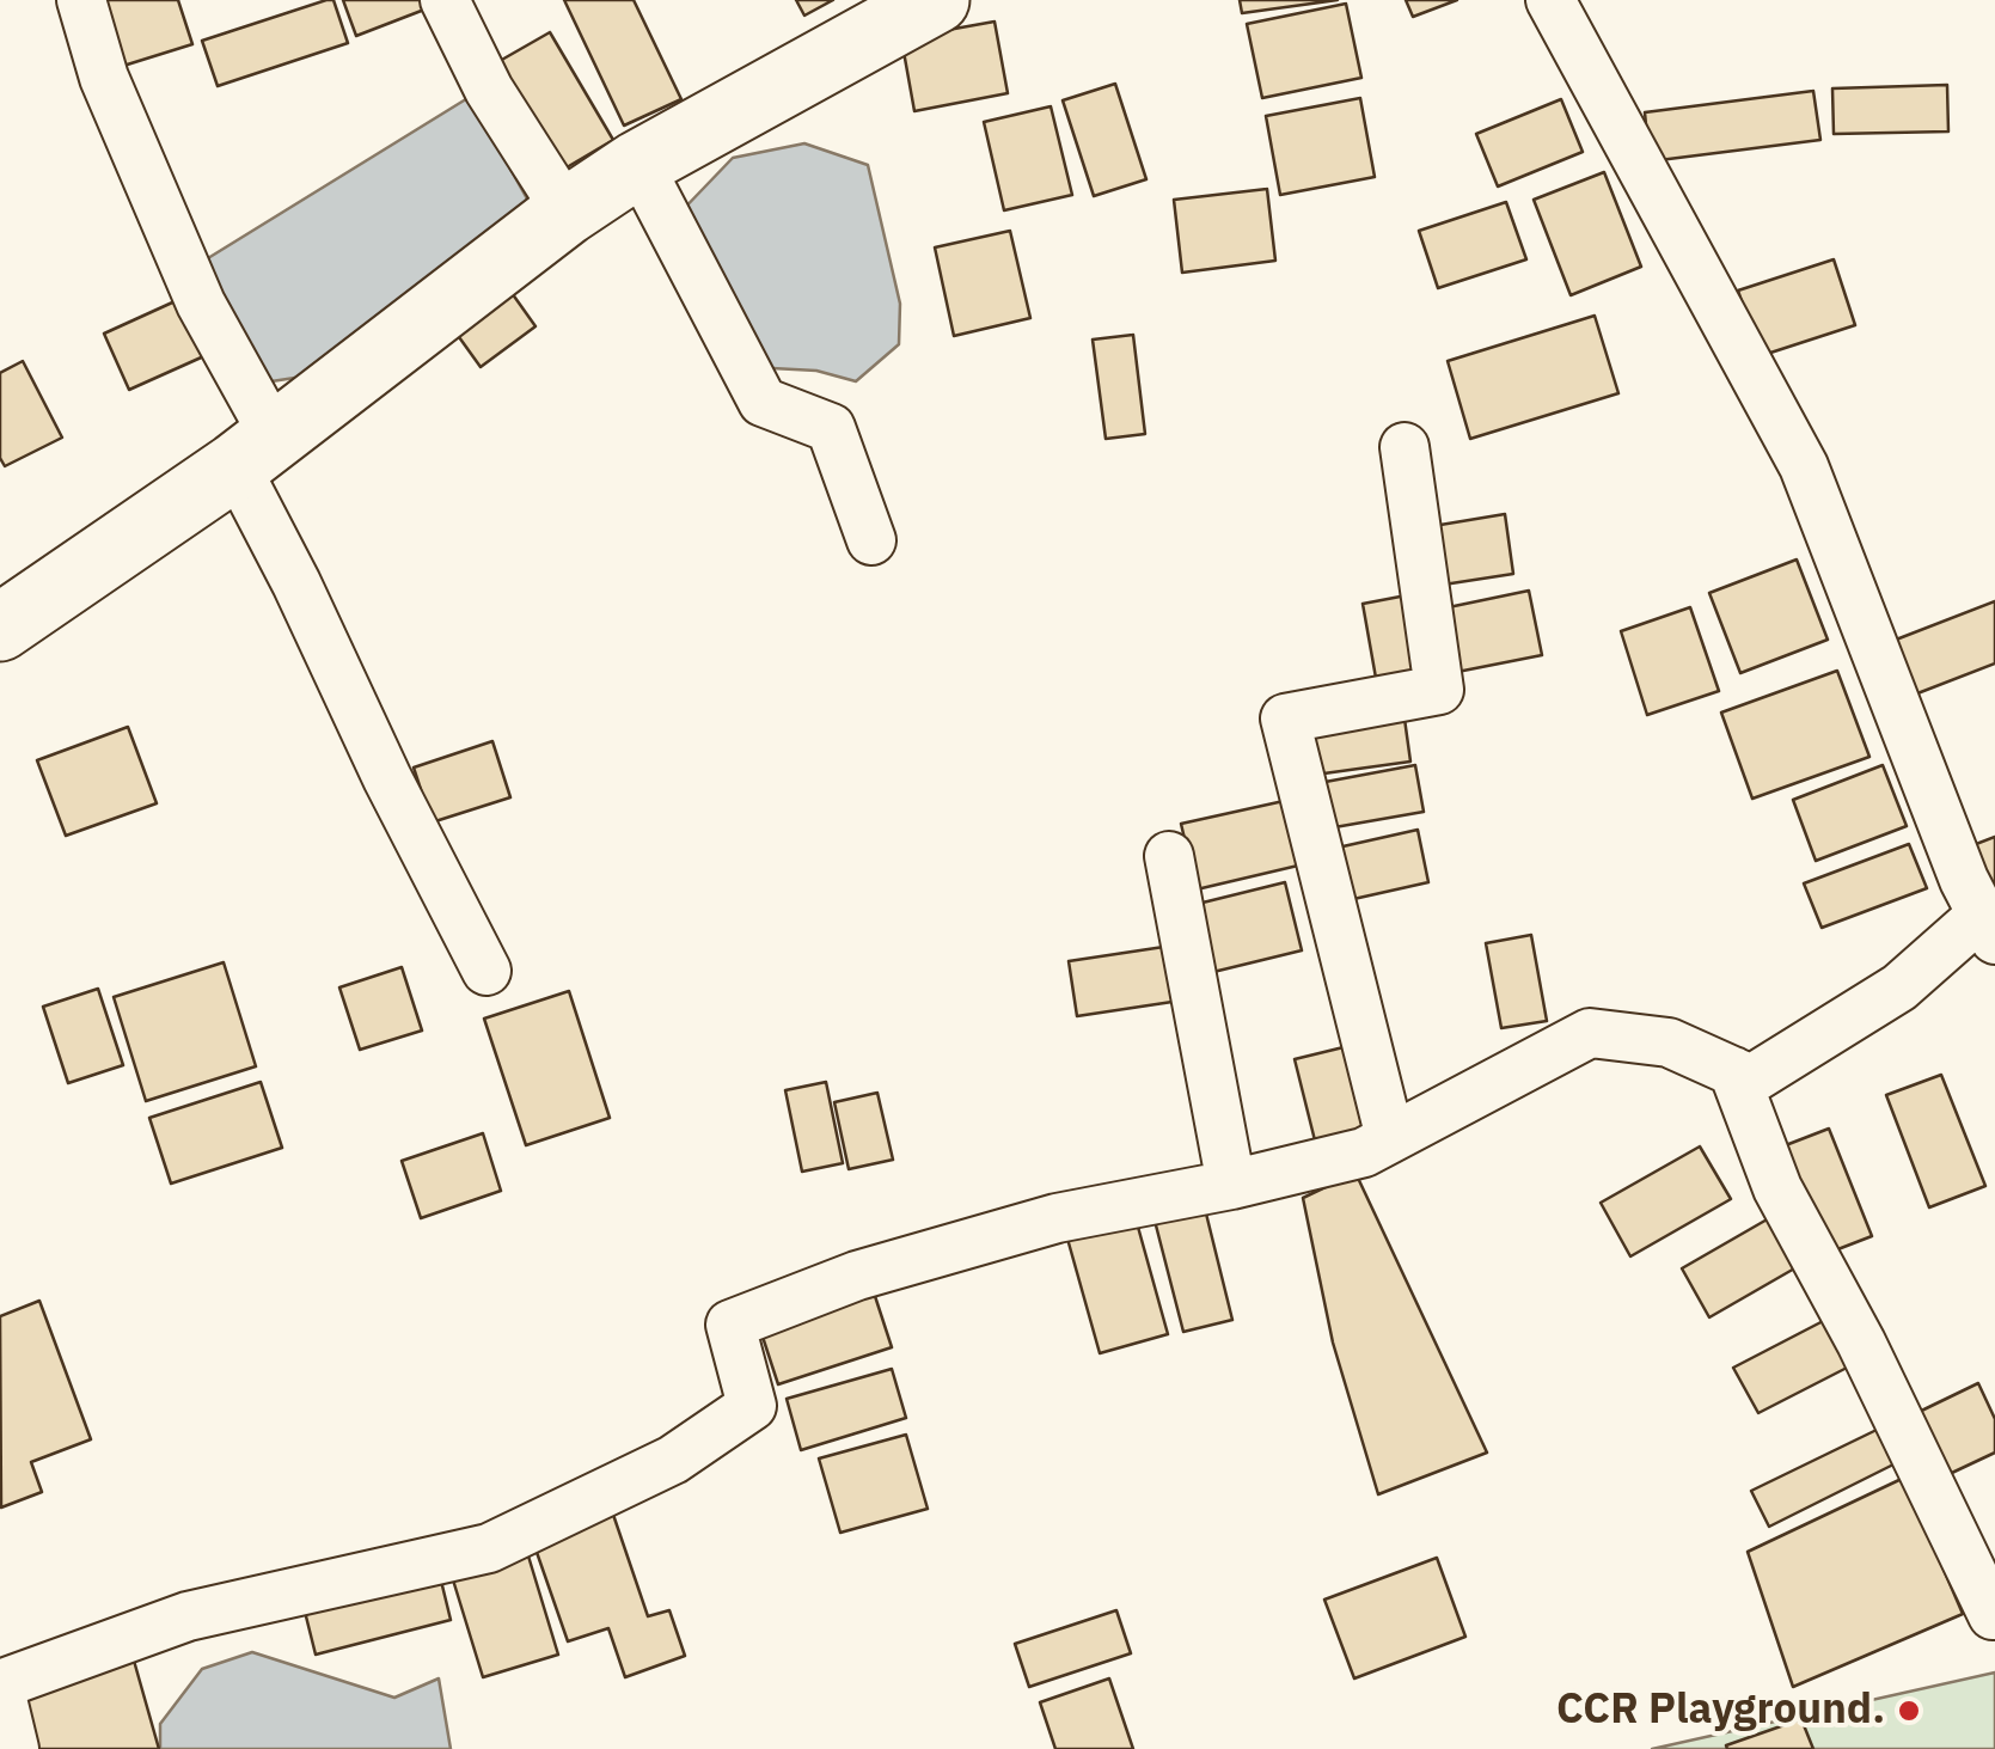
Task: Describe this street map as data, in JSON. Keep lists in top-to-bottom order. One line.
{"places":["CCR Playground."]}
